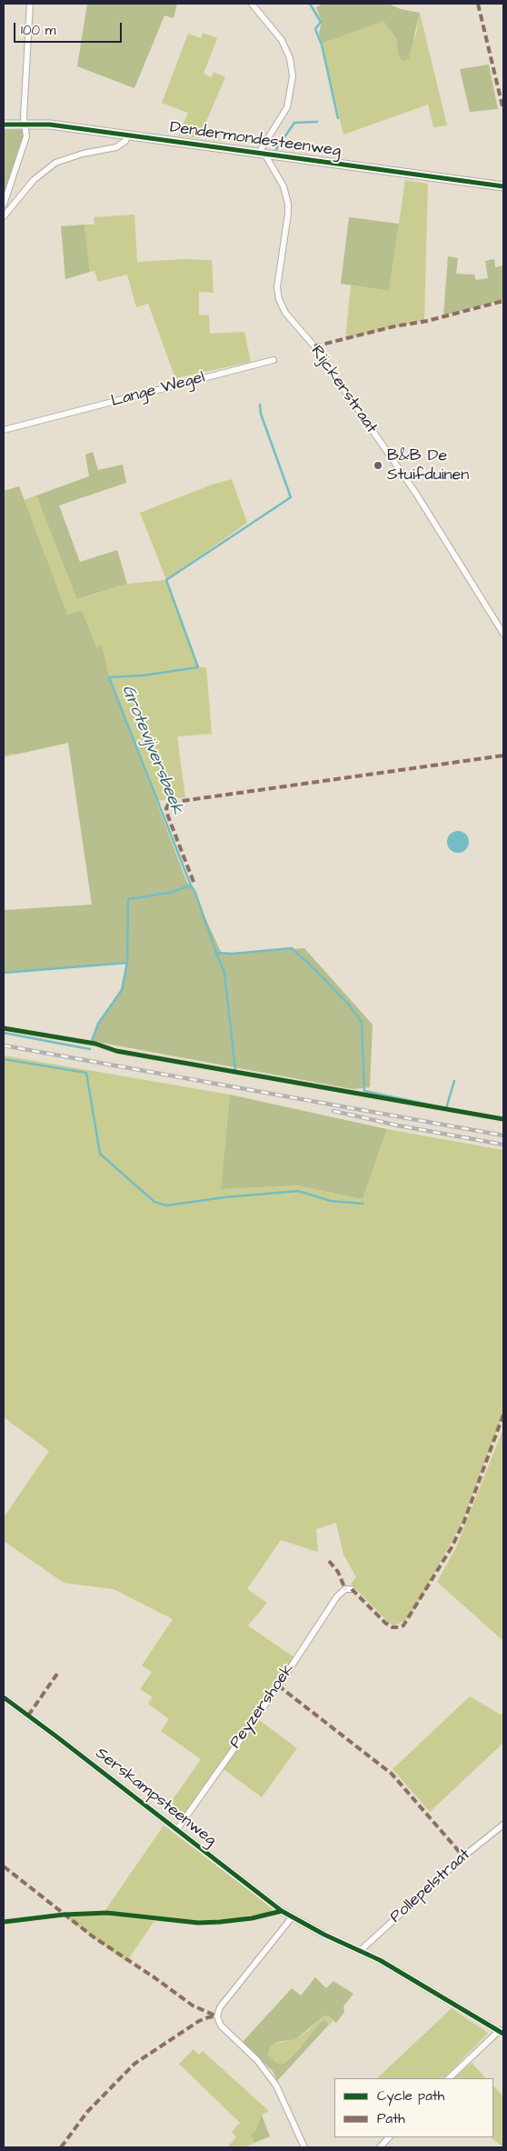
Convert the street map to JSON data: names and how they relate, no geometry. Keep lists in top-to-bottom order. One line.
{"streets":{"main road":["Dendermondesteenweg"],"street":["Lange Wegel","Rijckerstraat","Peyzershoek","Serskampsteenweg","Pollepelstraat"]},"crossings":[["Dendermondesteenweg","Rijckerstraat"],["Peyzershoek","Serskampsteenweg"],["Serskampsteenweg","Pollepelstraat"]],"water":["Grotevijversbeek"],"places":["B&B De Stuifduinen"],"legend":["Cycle path","Path"],"scale_bar":"100 m"}
